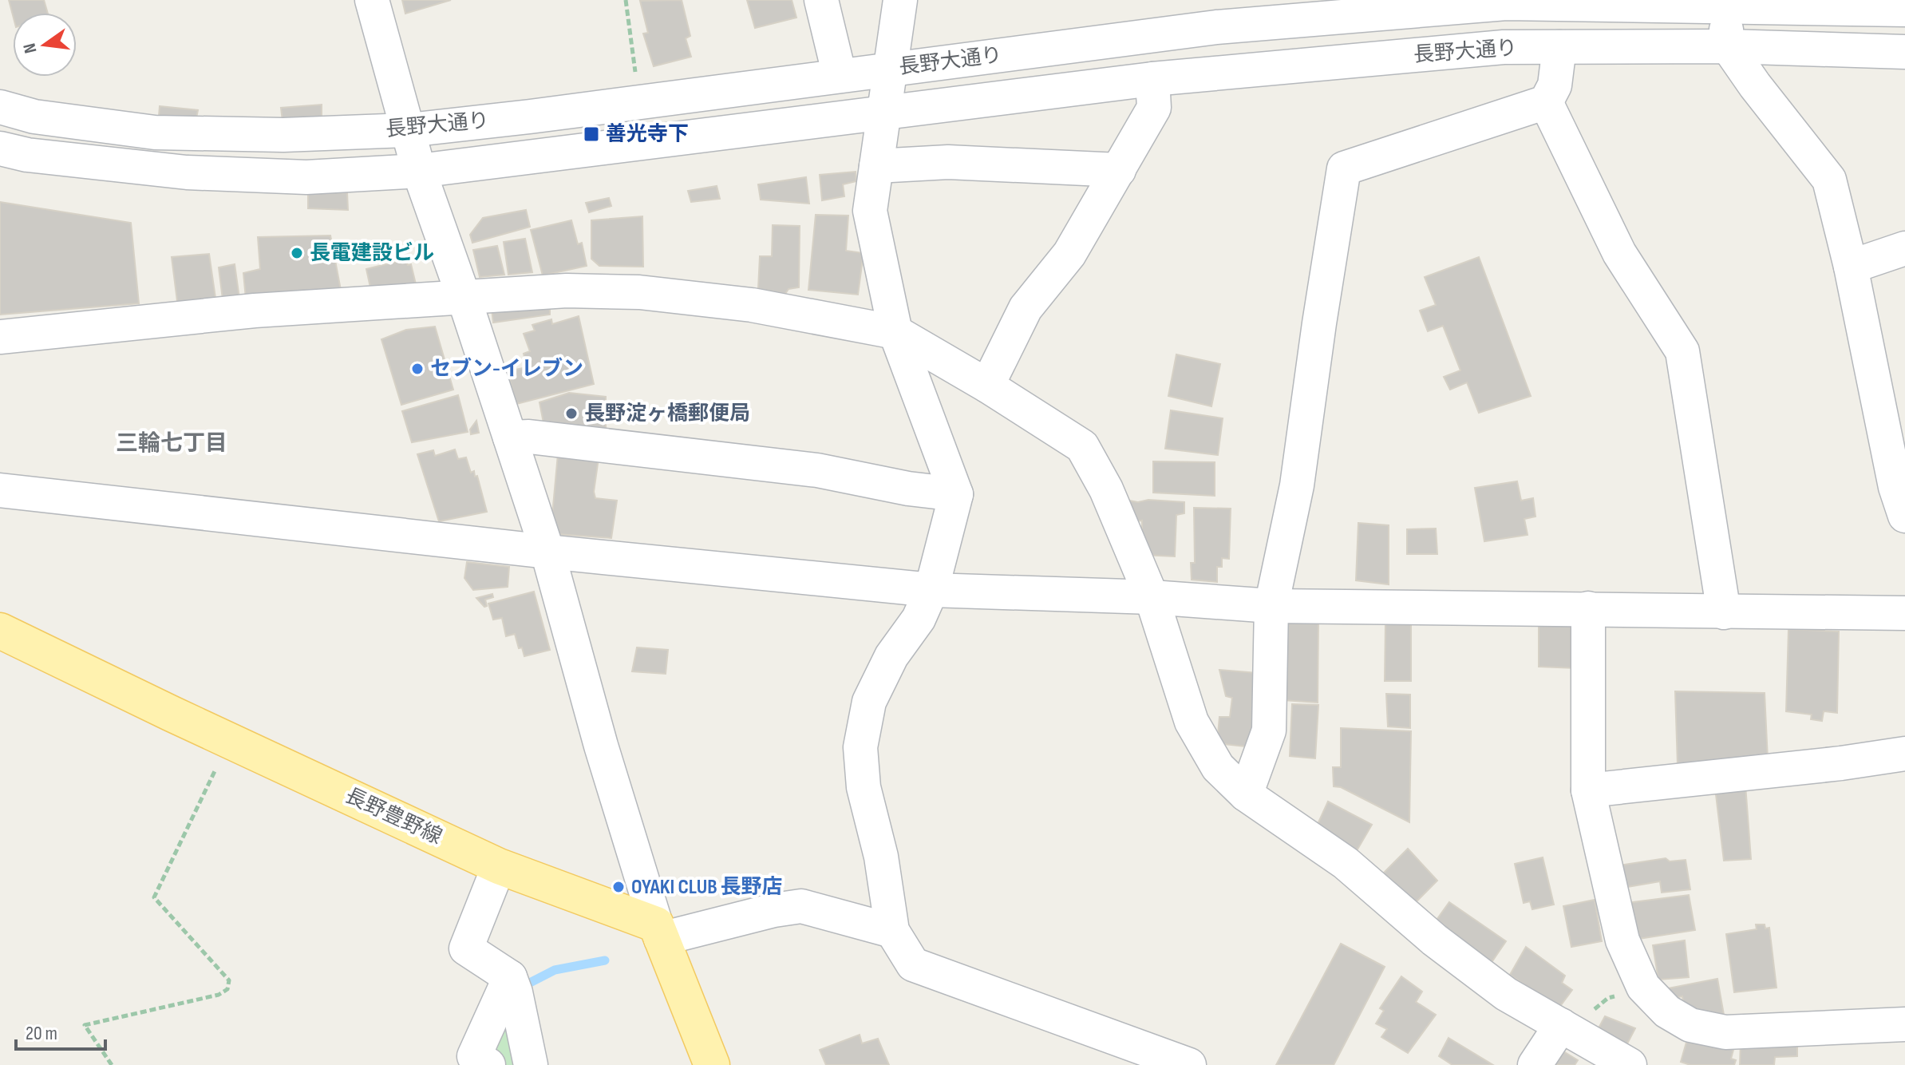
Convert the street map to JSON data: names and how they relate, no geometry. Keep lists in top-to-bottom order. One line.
{"streets":{"main road":["長野豊野線"],"street":["長野大通り"]},"districts":["三輪七丁目"],"places":{"transit":["善光寺下"],"other":["長電建設ビル","セブン-イレブン","長野淀ヶ橋郵便局","OYAKI CLUB 長野店"]},"scale_bar":"20 m","north":"left"}
